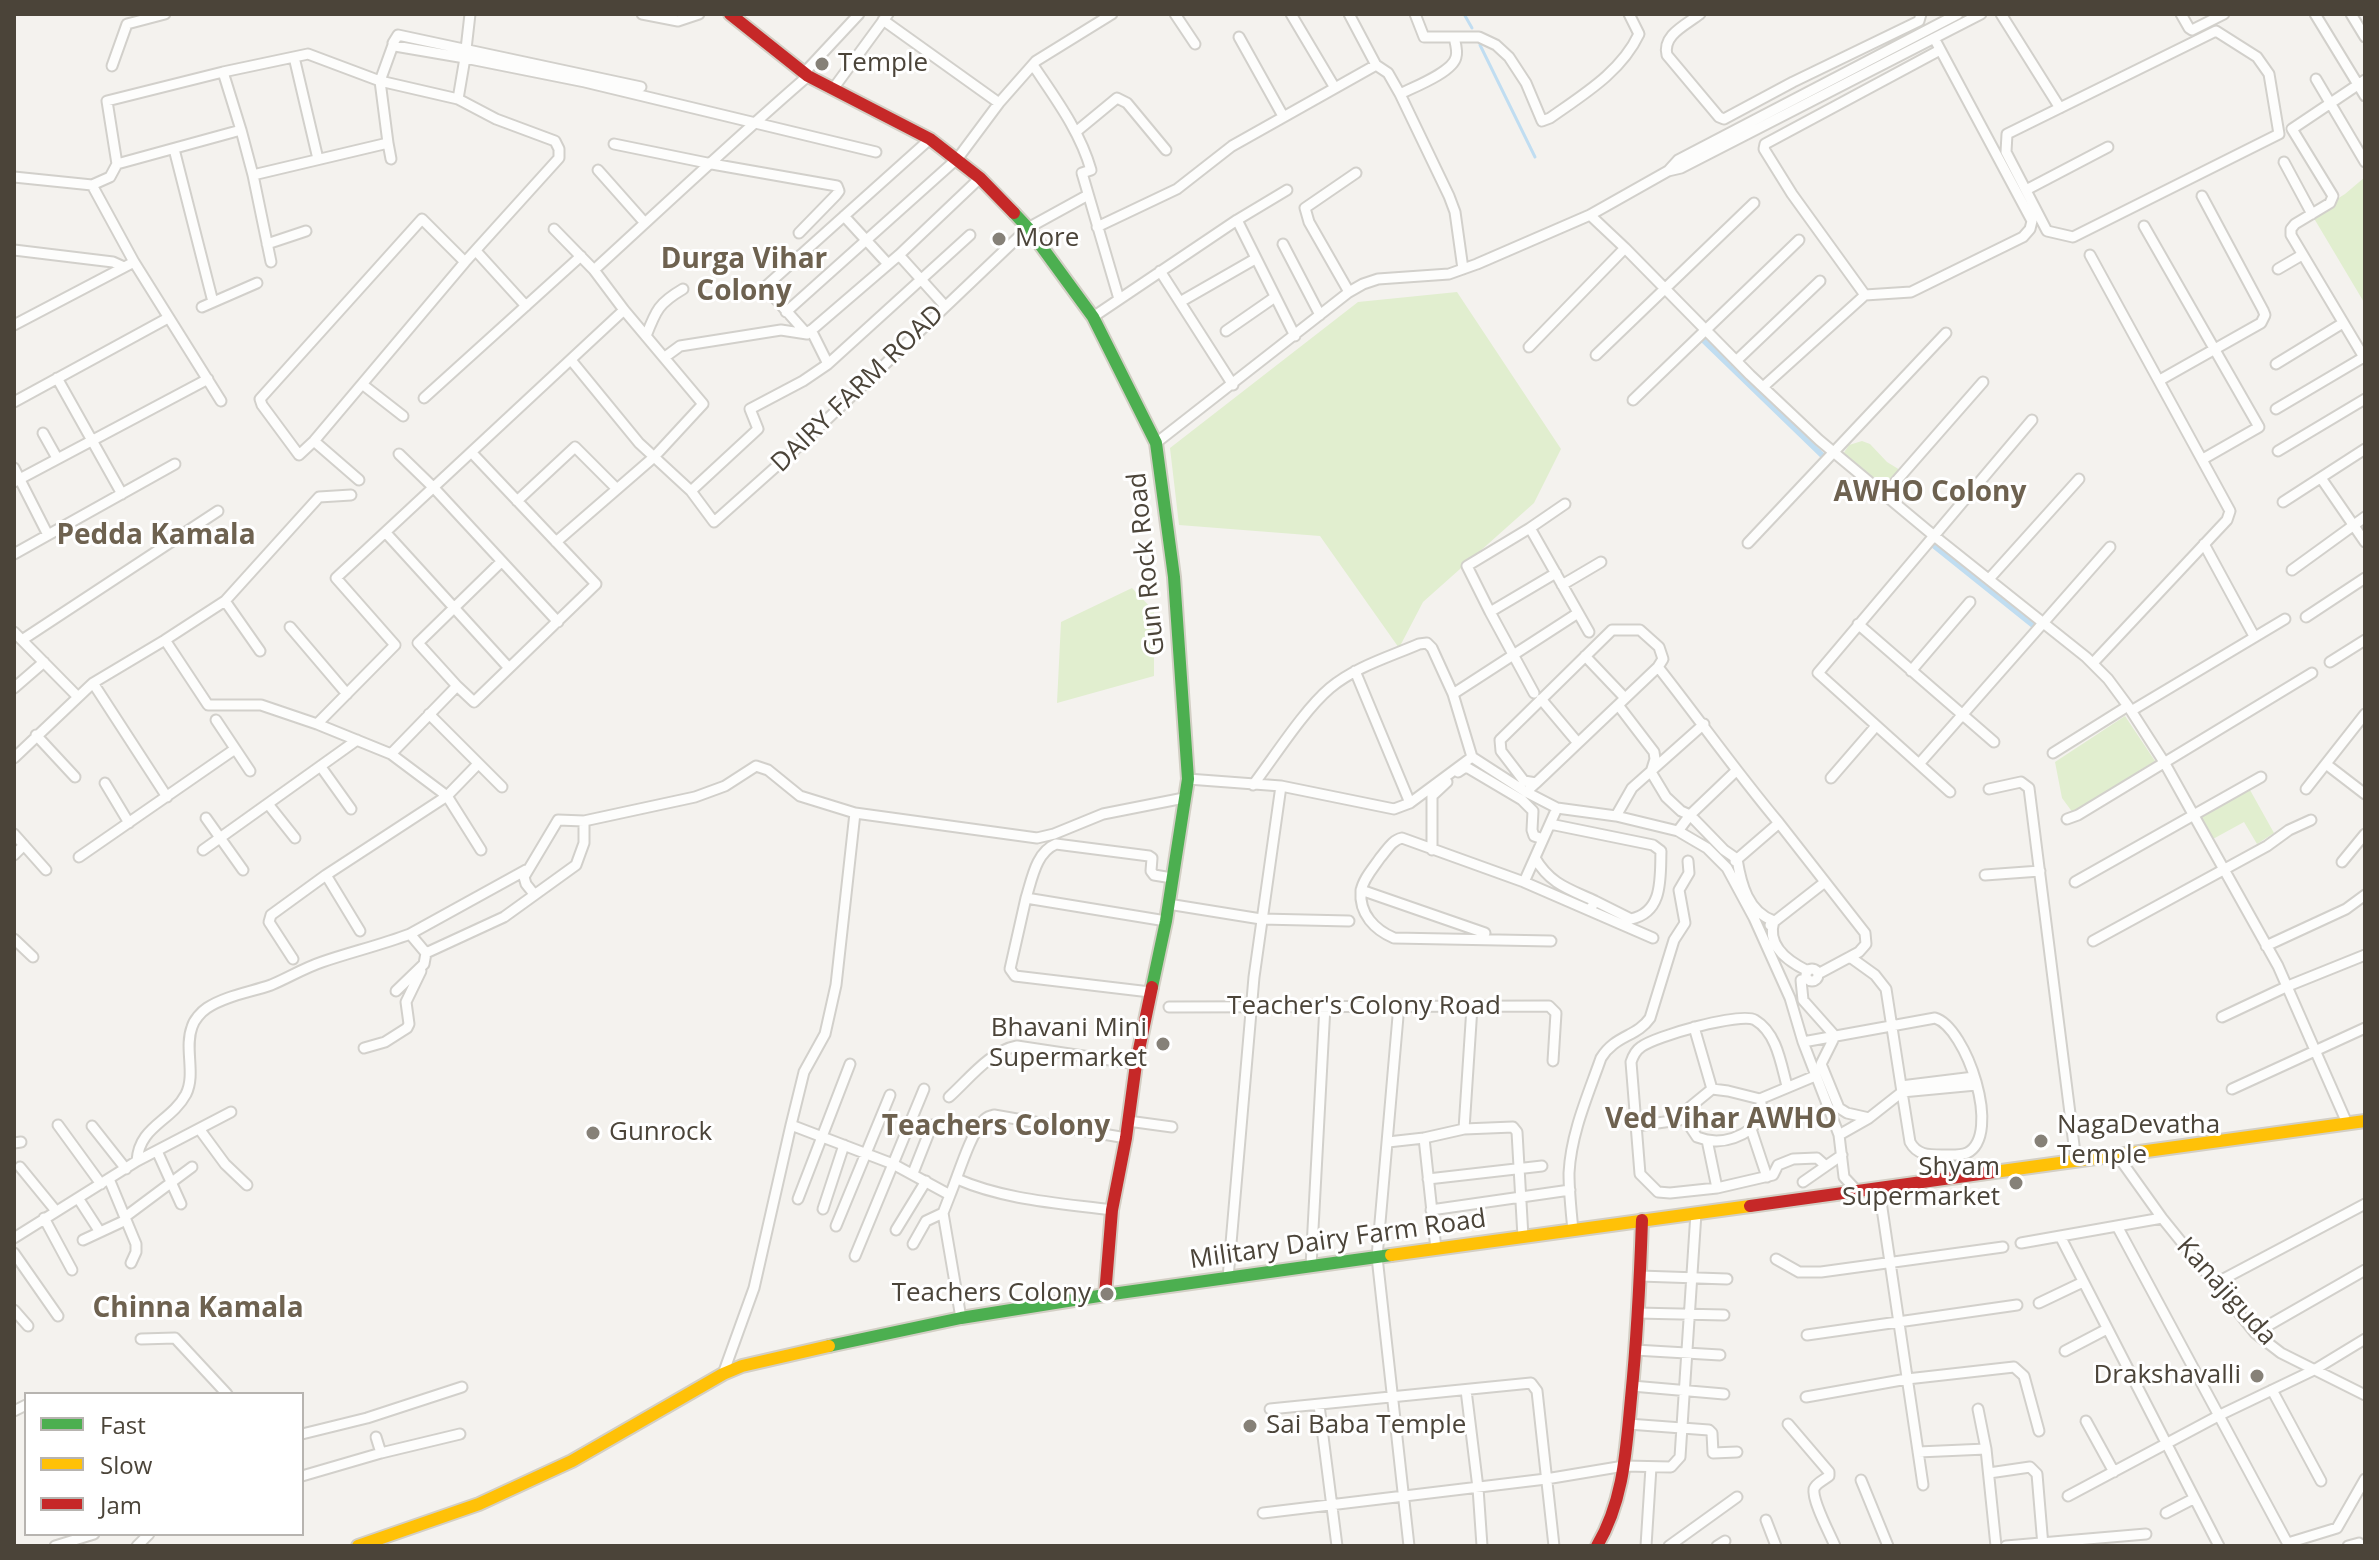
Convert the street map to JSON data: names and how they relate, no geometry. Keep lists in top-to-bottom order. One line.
{"streets":{"main road":["Gun Rock Road","Military Dairy Farm Road"],"street":["DAIRY FARM ROAD","Teacher's Colony Road","Kanajiguda"]},"crossings":[["DAIRY FARM ROAD","Gun Rock Road"],["Gun Rock Road","Military Dairy Farm Road"],["Military Dairy Farm Road","Kanajiguda"]],"districts":["Durga Vihar Colony","AWHO Colony","Pedda Kamala","Ved Vihar AWHO","Teachers Colony","Chinna Kamala"],"places":["Temple","More","Bhavani Mini Supermarket","Gunrock","NagaDevatha Temple","Shyam Supermarket","Teachers Colony","Drakshavalli","Sai Baba Temple"],"legend":["Fast","Slow","Jam"]}
